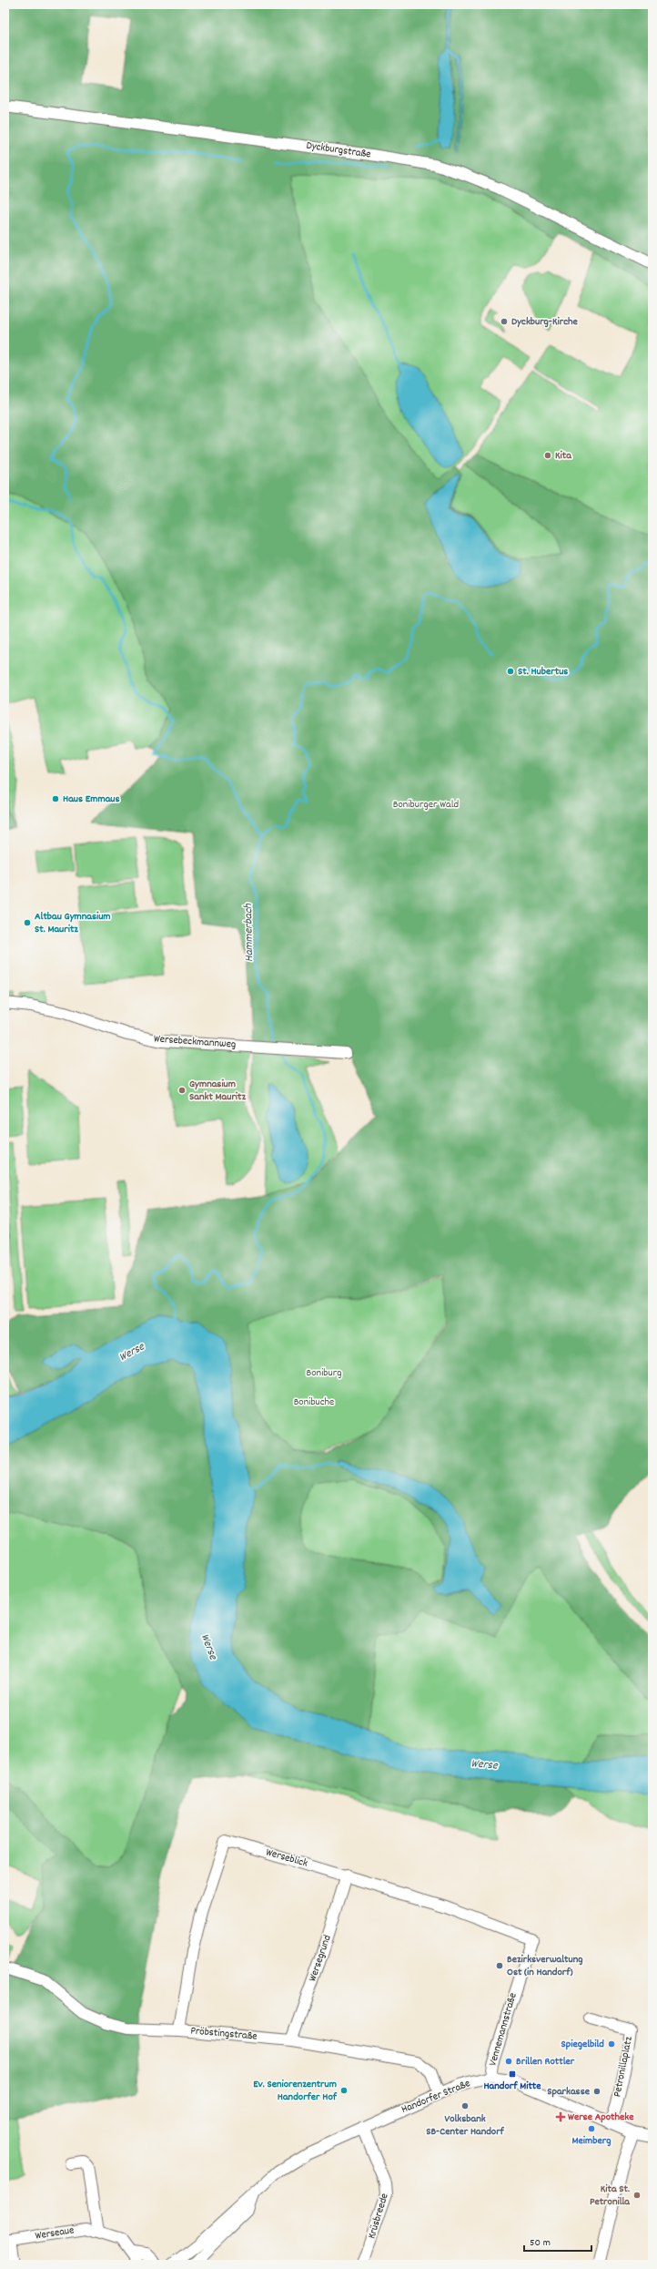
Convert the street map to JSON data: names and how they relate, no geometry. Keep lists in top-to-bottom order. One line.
{"streets":{"street":["Dyckburgstraße","Wersebeckmannweg","Werseblick","Wersegrund","Vennemannstraße","Pröbstingstraße","Petronillaplatz","Handorfer Straße","Krüsbreede","Werseaue"]},"crossings":[["Werseblick","Wersegrund"],["Werseblick","Vennemannstraße"],["Werseblick","Pröbstingstraße"],["Wersegrund","Pröbstingstraße"],["Vennemannstraße","Handorfer Straße"],["Pröbstingstraße","Handorfer Straße"],["Petronillaplatz","Handorfer Straße"],["Handorfer Straße","Krüsbreede"]],"water":["Hammerbach","Werse"],"parks":["Boniburger Wald","Boniburg","Bonibuche"],"places":{"other":["Dyckburg-Kirche","Kita","St. Hubertus","Haus Emmaus","Altbau Gymnasium St. Mauritz","Gymnasium Sankt Mauritz","Bezirksverwaltung Ost (in Handorf)","Spiegelbild","Brillen Rottler","Ev. Seniorenzentrum Handorfer Hof","Sparkasse","Volksbank SB-Center Handorf","Meimberg","Kita St. Petronilla"],"transit":["Handorf Mitte"],"health":["Werse Apotheke"]},"scale_bar":"50 m"}
